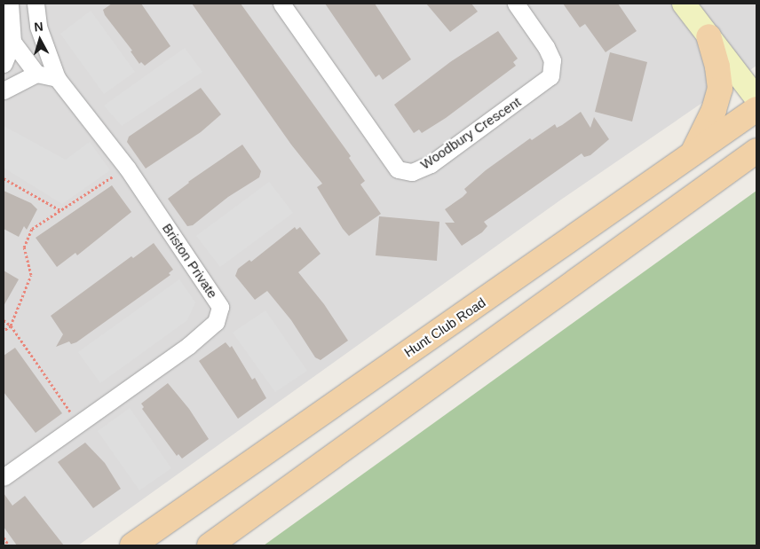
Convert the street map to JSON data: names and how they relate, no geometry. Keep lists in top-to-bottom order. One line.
{"streets":{"main road":["Hunt Club Road"],"street":["Woodbury Crescent","Briston Private"]},"north":"top"}
